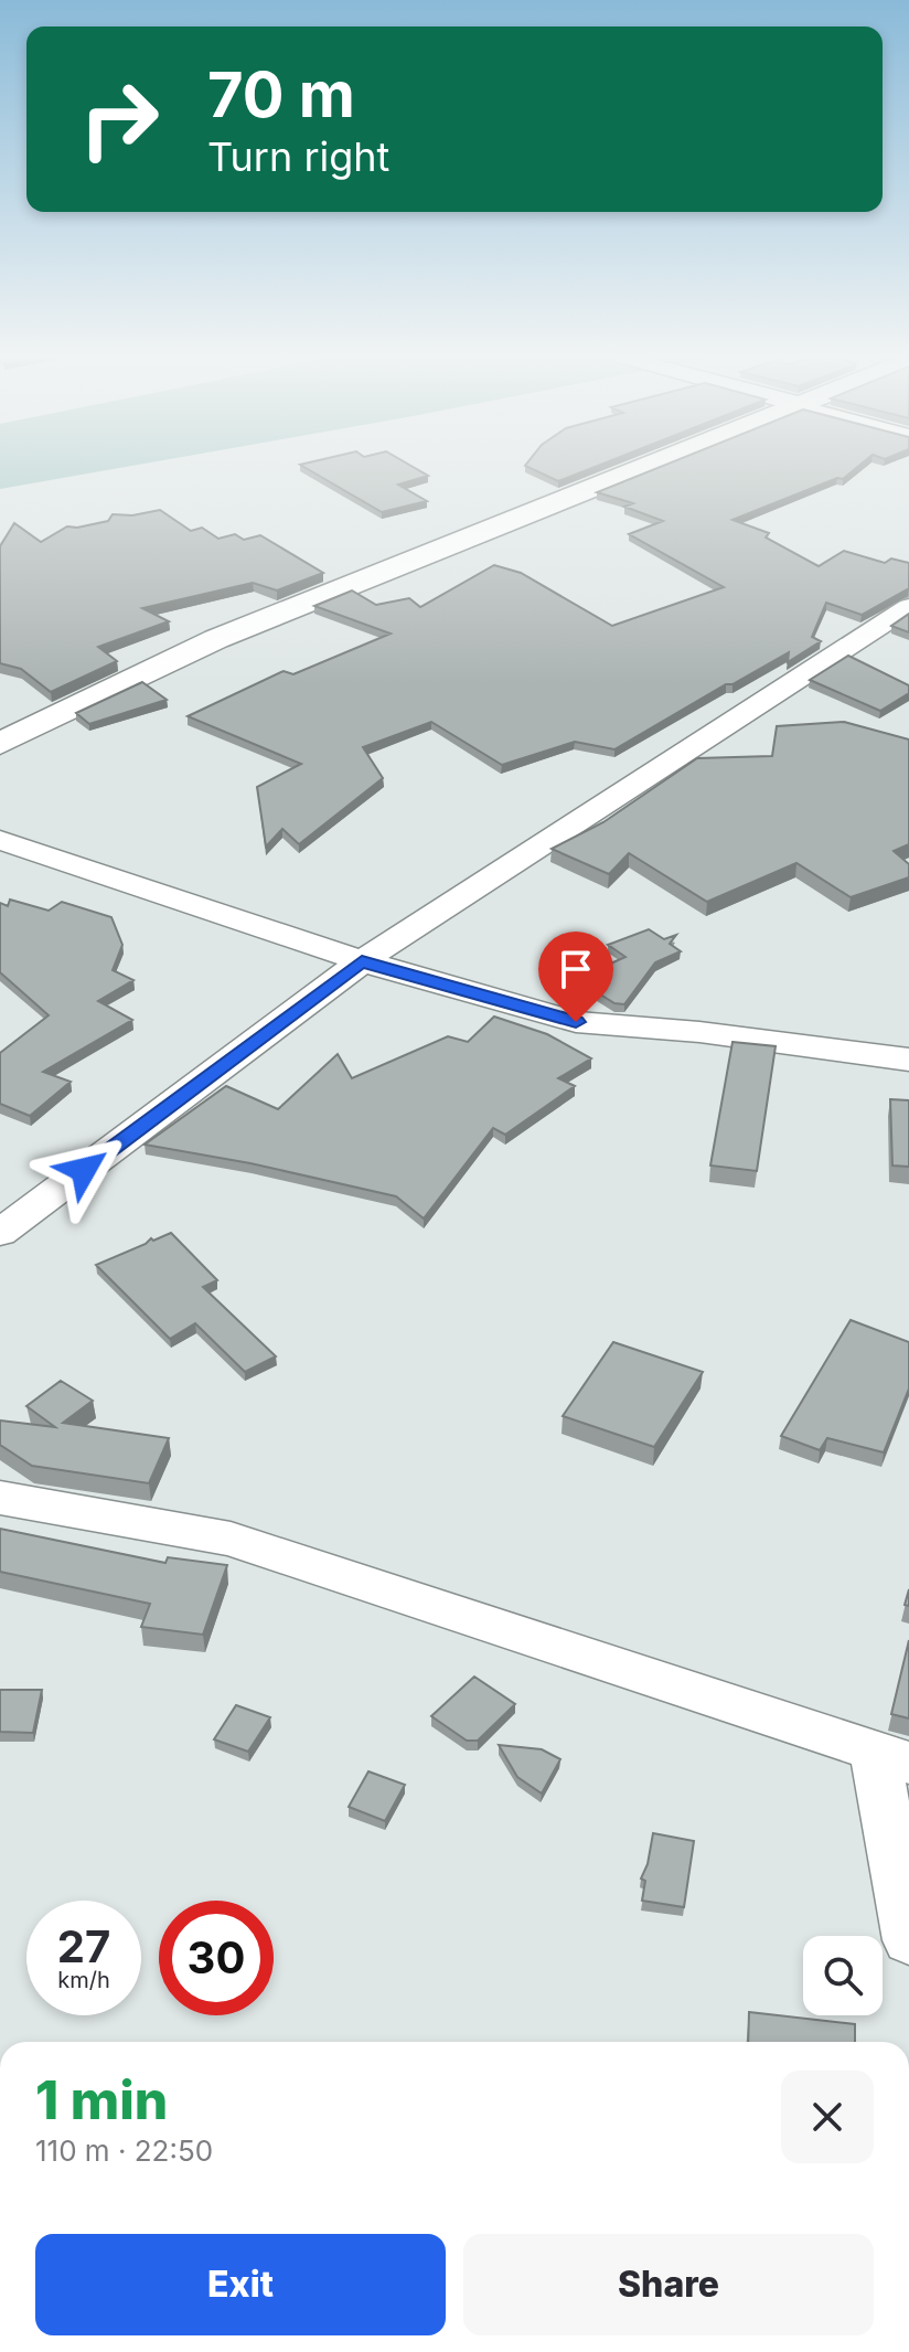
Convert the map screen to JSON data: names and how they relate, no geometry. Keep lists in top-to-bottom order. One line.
{"page":{"turn":["70 m","Turn right"],"speed":"27 km/h","limit":"30","heading":["1 min","110 m · 22:50"],"buttons":["Exit","Share"]}}
